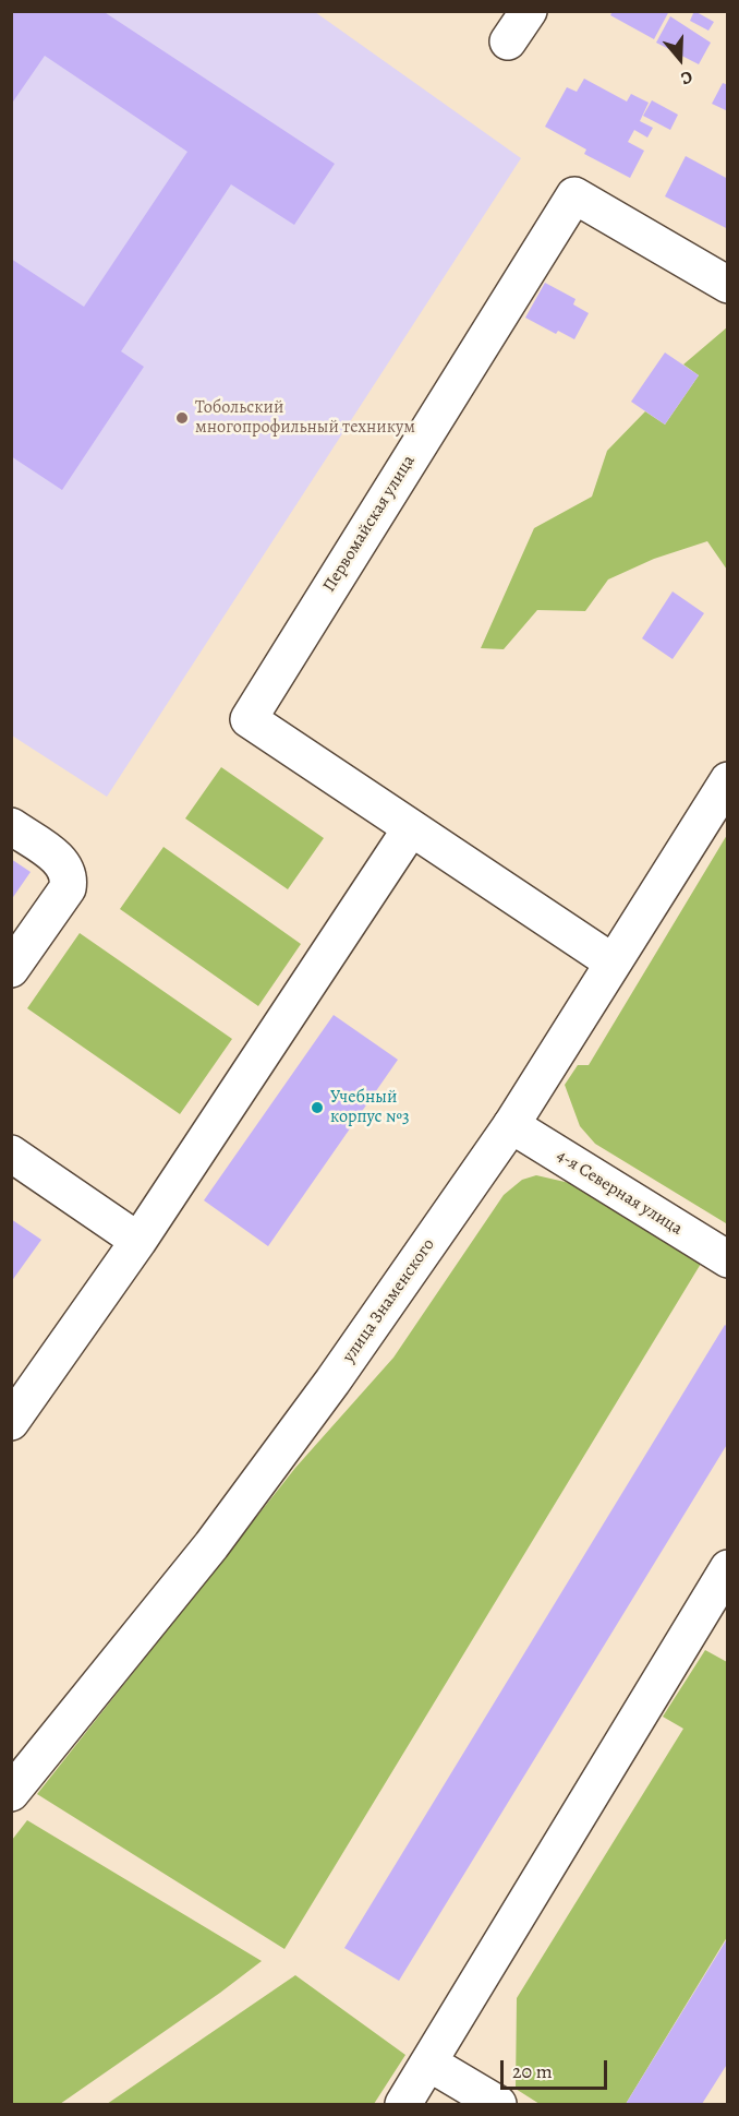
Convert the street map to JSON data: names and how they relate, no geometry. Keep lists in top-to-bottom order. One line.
{"streets":{"street":["Первомайская улица","4-я Северная улица","улица Знаменского"]},"crossings":[["4-я Северная улица","улица Знаменского"]],"places":["Тобольский многопрофильный техникум","Учебный корпус №3"],"scale_bar":"20 m","north":"bottom"}
